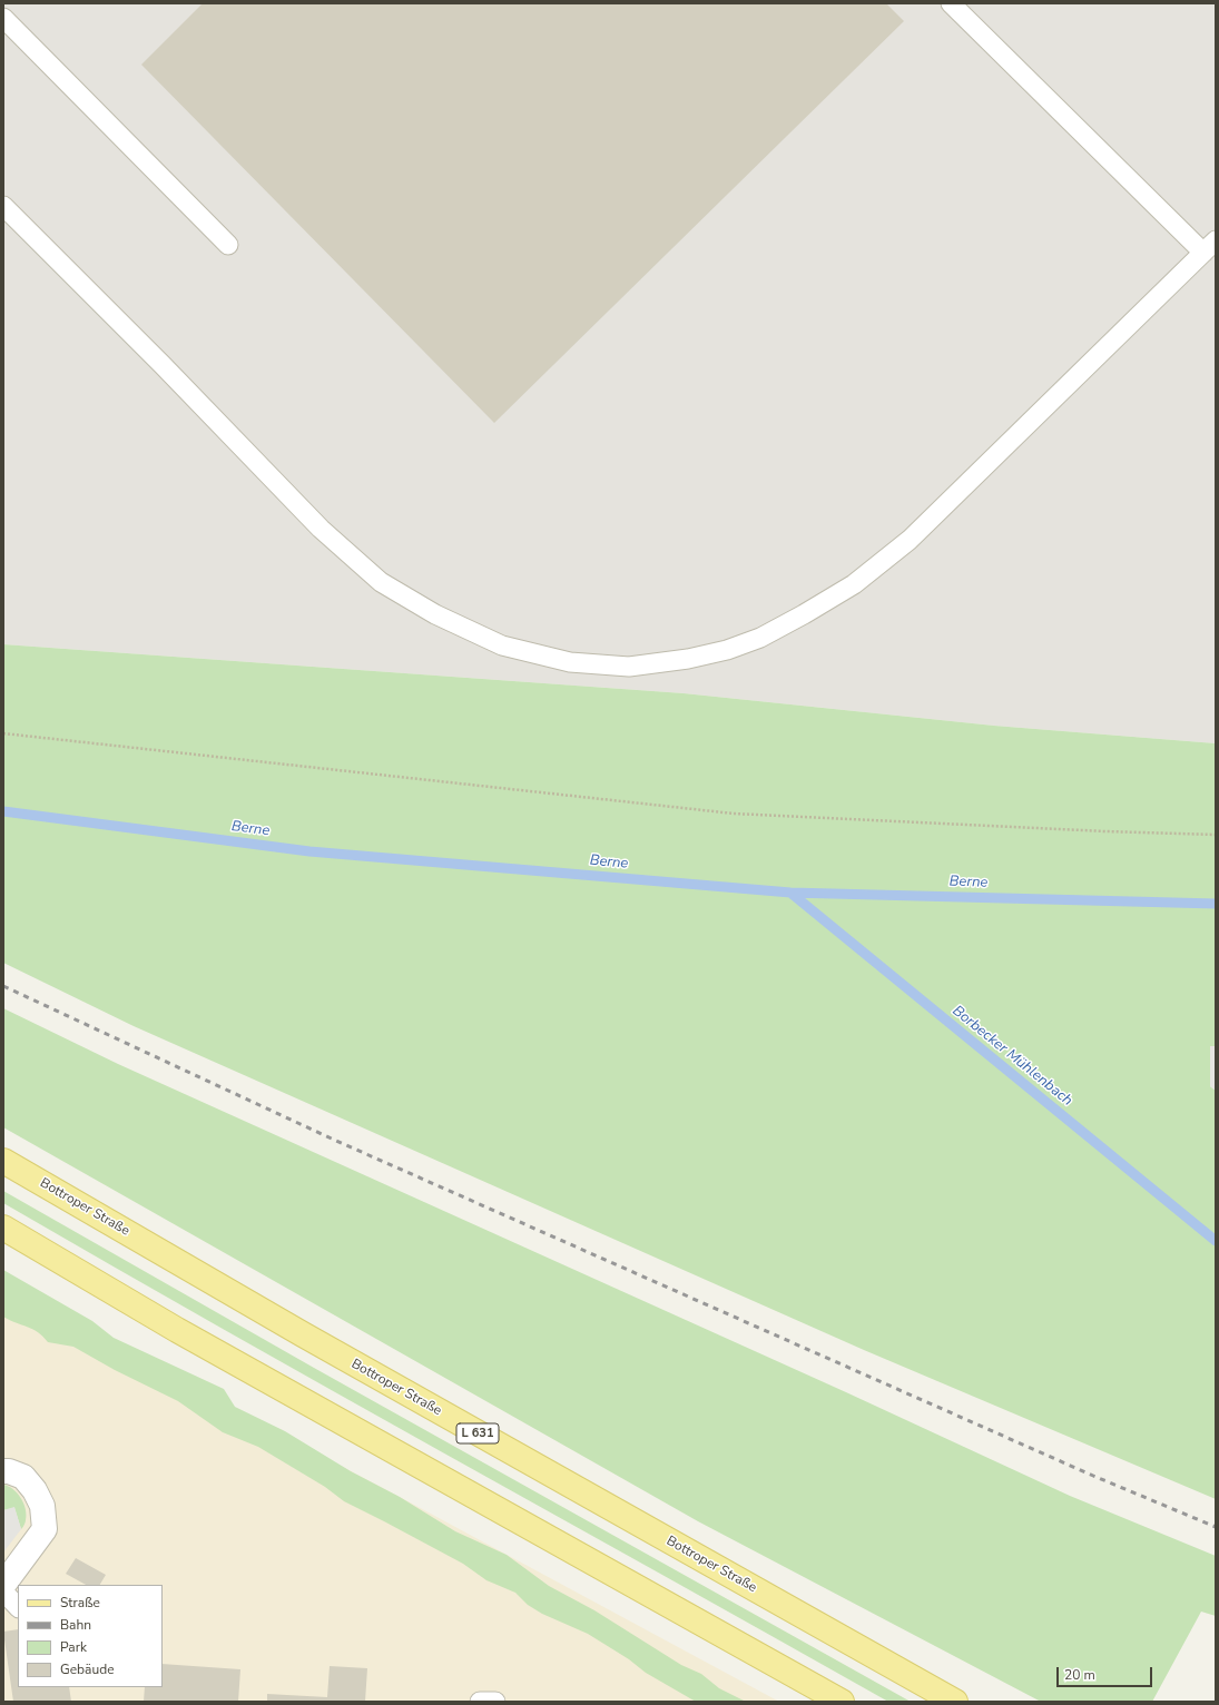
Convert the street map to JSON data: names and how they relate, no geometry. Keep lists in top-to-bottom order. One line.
{"streets":{"main road":["Bottroper Straße","L 631"]},"water":["Berne","Borbecker Mühlenbach"],"legend":["Straße","Bahn","Park","Gebäude"],"scale_bar":"20 m"}
